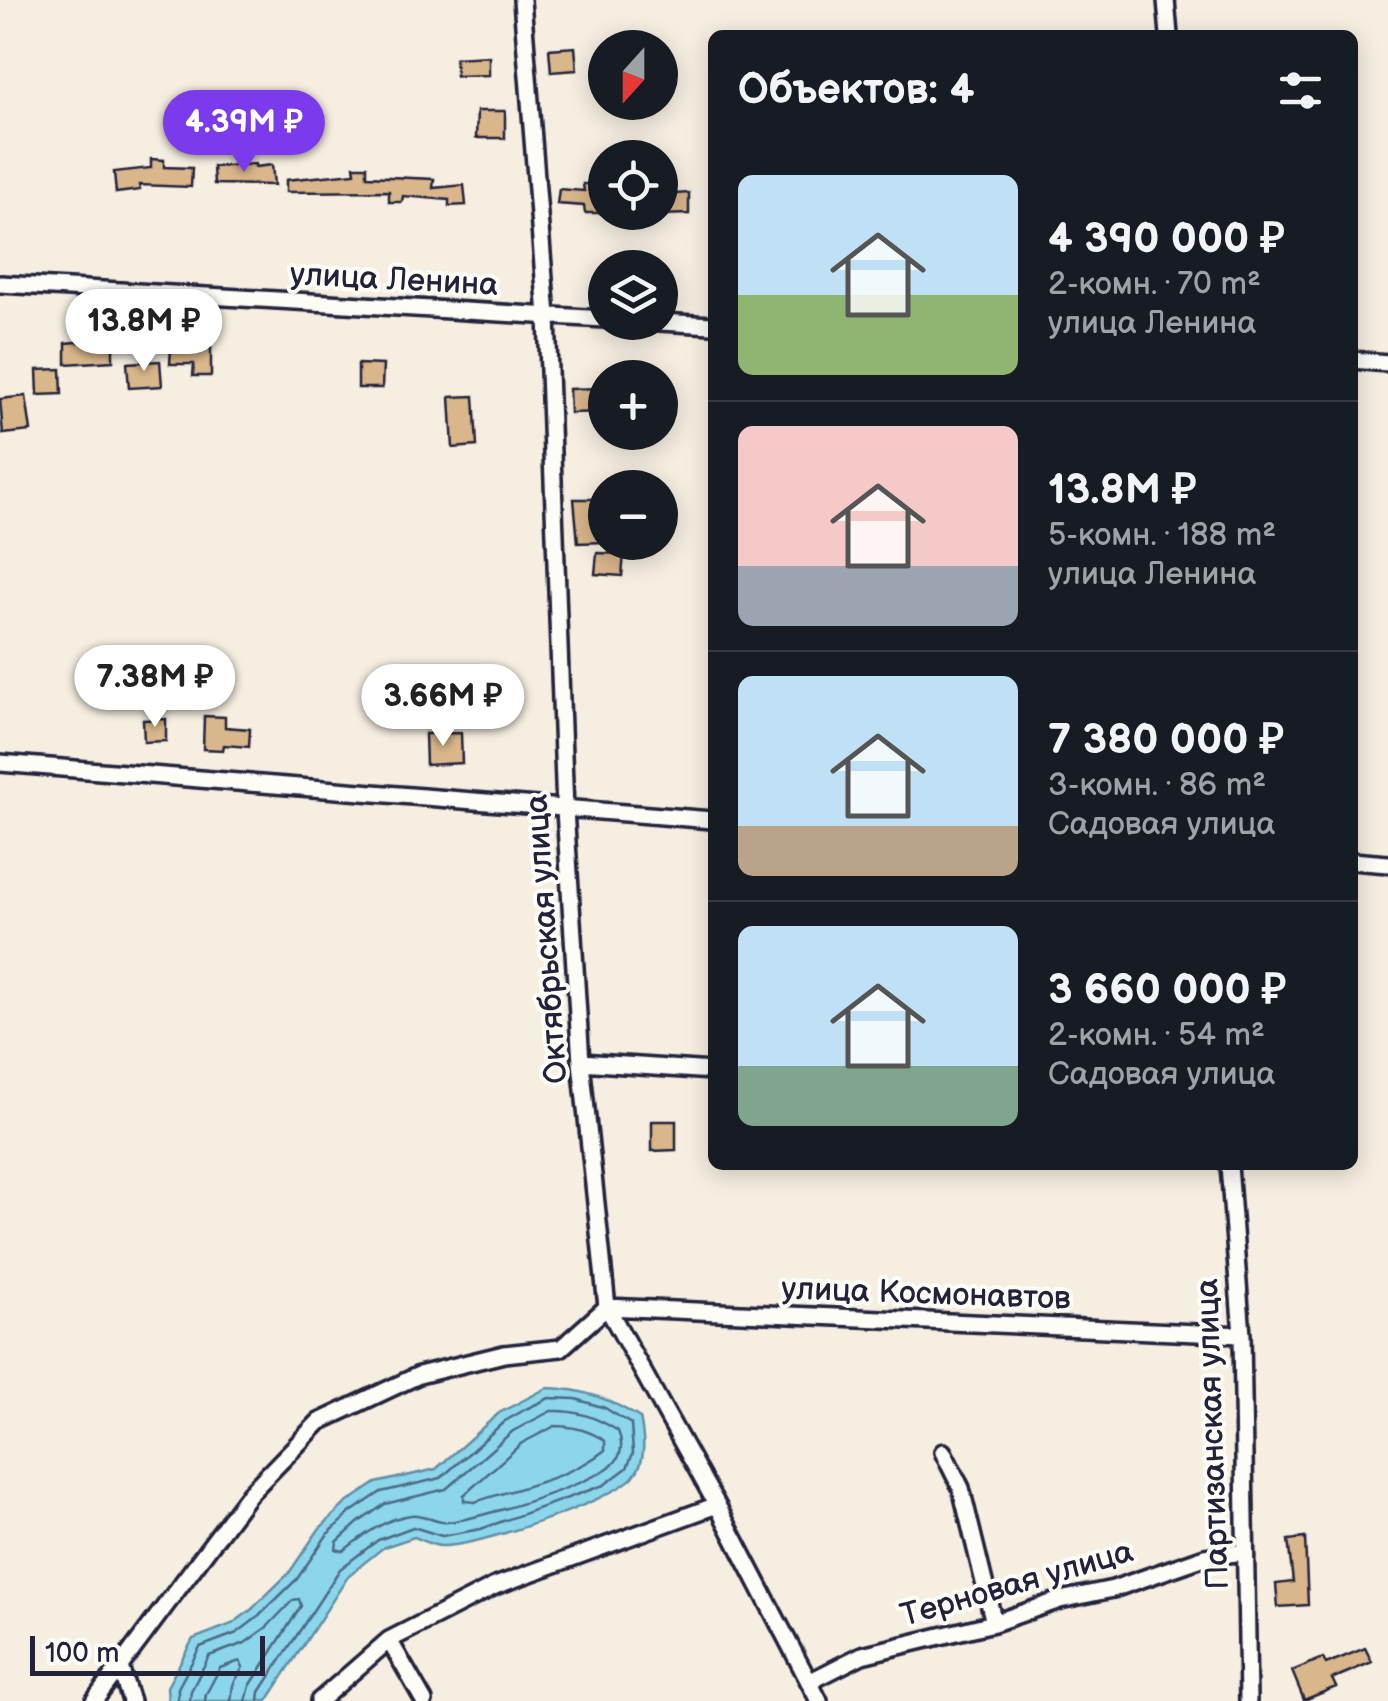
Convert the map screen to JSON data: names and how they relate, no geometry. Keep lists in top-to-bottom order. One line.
{"streets":{"street":["улица Ленина","Октябрьская улица","улица Космонавтов","Партизанская улица","Терновая улица"]},"crossings":[["улица Ленина","Октябрьская улица"],["Октябрьская улица","улица Космонавтов"],["Октябрьская улица","Терновая улица"],["улица Космонавтов","Партизанская улица"],["Партизанская улица","Терновая улица"]],"scale_bar":"100 m","north":"bottom","page":{"map_buttons":["+","−"],"heading":"Объектов: 4","price":["4.39M ₽","13.8M ₽","7.38M ₽","3.66M ₽"],"list":[{"name":"4 390 000 ₽","note":"2-комн. · 70 m² · улица Ленина"},{"name":"13.8M ₽","note":"5-комн. · 188 m² · улица Ленина"},{"name":"7 380 000 ₽","note":"3-комн. · 86 m² · Садовая улица"},{"name":"3 660 000 ₽","note":"2-комн. · 54 m² · Садовая улица"}],"scale":"100 m"}}
